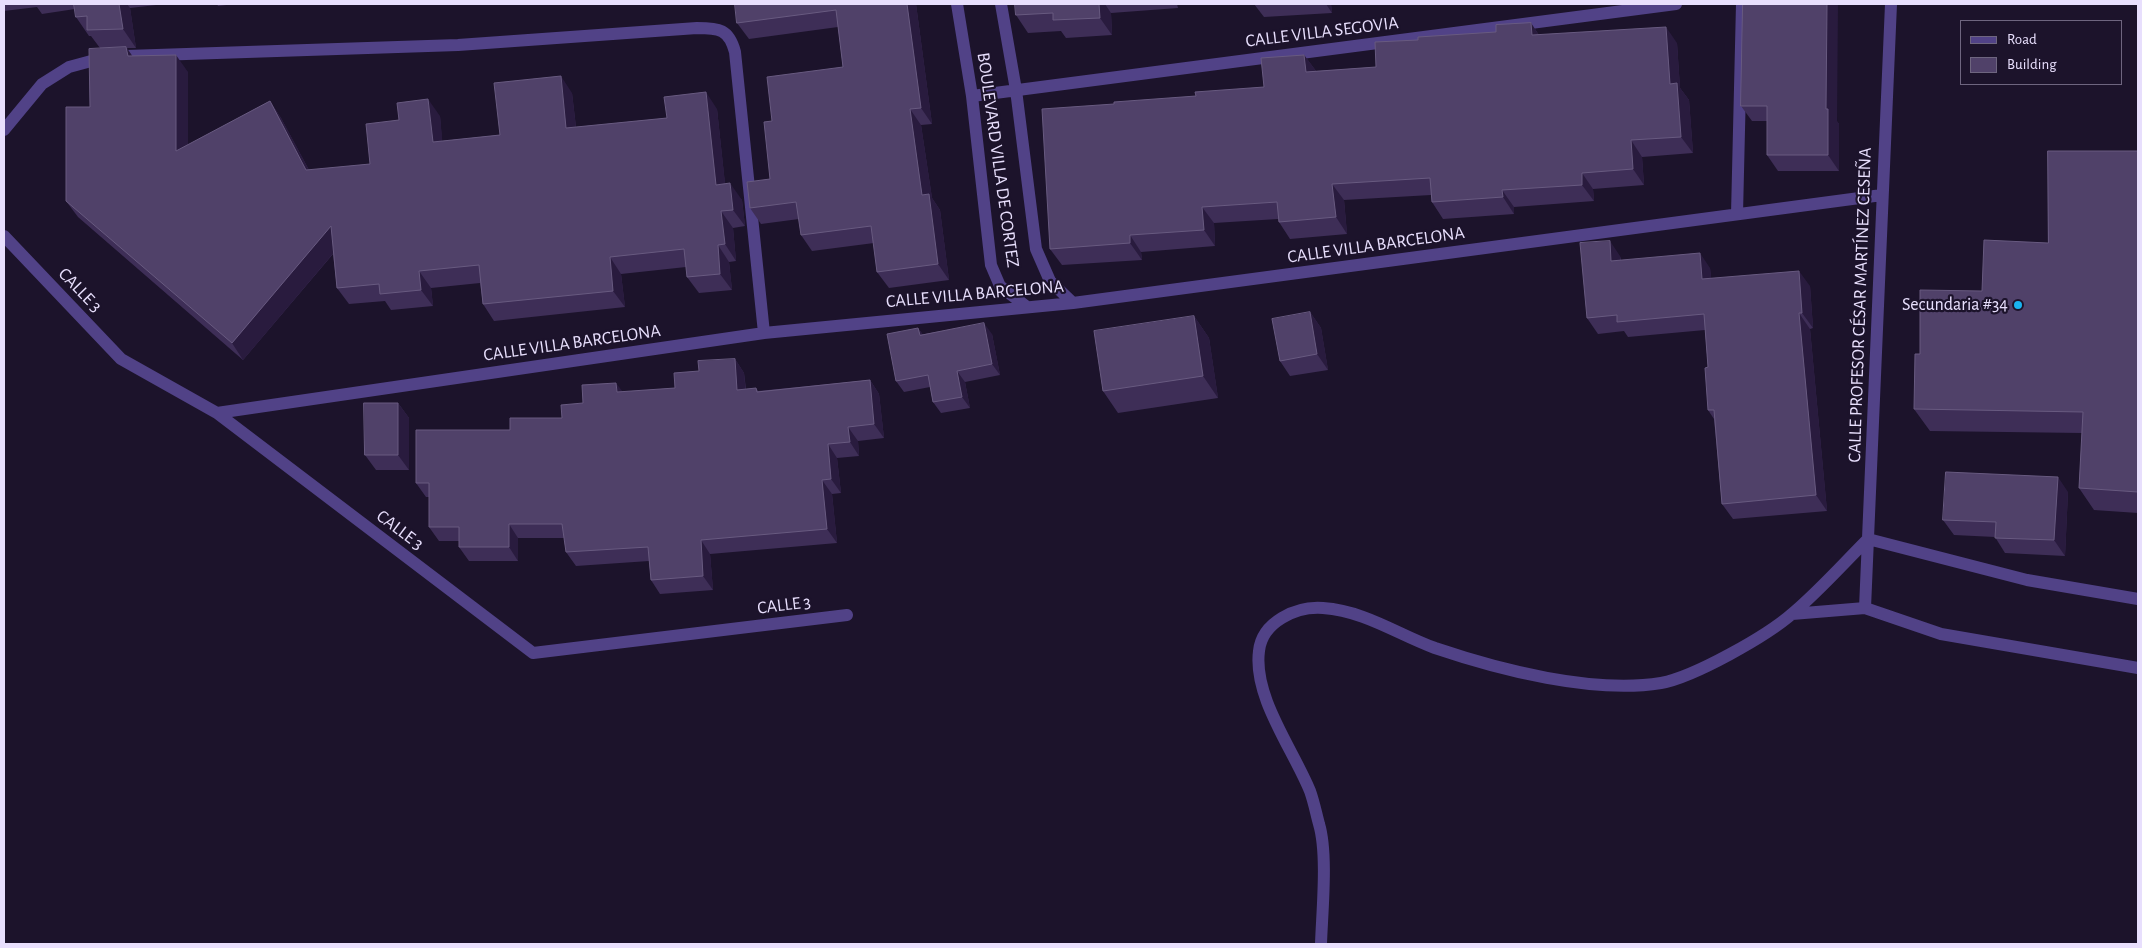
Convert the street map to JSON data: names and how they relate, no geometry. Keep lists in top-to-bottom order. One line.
{"streets":{"street":["CALLE VILLA SEGOVIA","BOULEVARD VILLA DE CORTEZ","CALLE VILLA BARCELONA","CALLE 3","CALLE PROFESOR CÉSAR MARTÍNEZ CESEÑA"]},"crossings":[["CALLE VILLA SEGOVIA","BOULEVARD VILLA DE CORTEZ"],["BOULEVARD VILLA DE CORTEZ","CALLE VILLA BARCELONA"],["CALLE VILLA BARCELONA","CALLE 3"],["CALLE VILLA BARCELONA","CALLE PROFESOR CÉSAR MARTÍNEZ CESEÑA"]],"places":["Secundaria #34"],"legend":["Road","Building"]}
